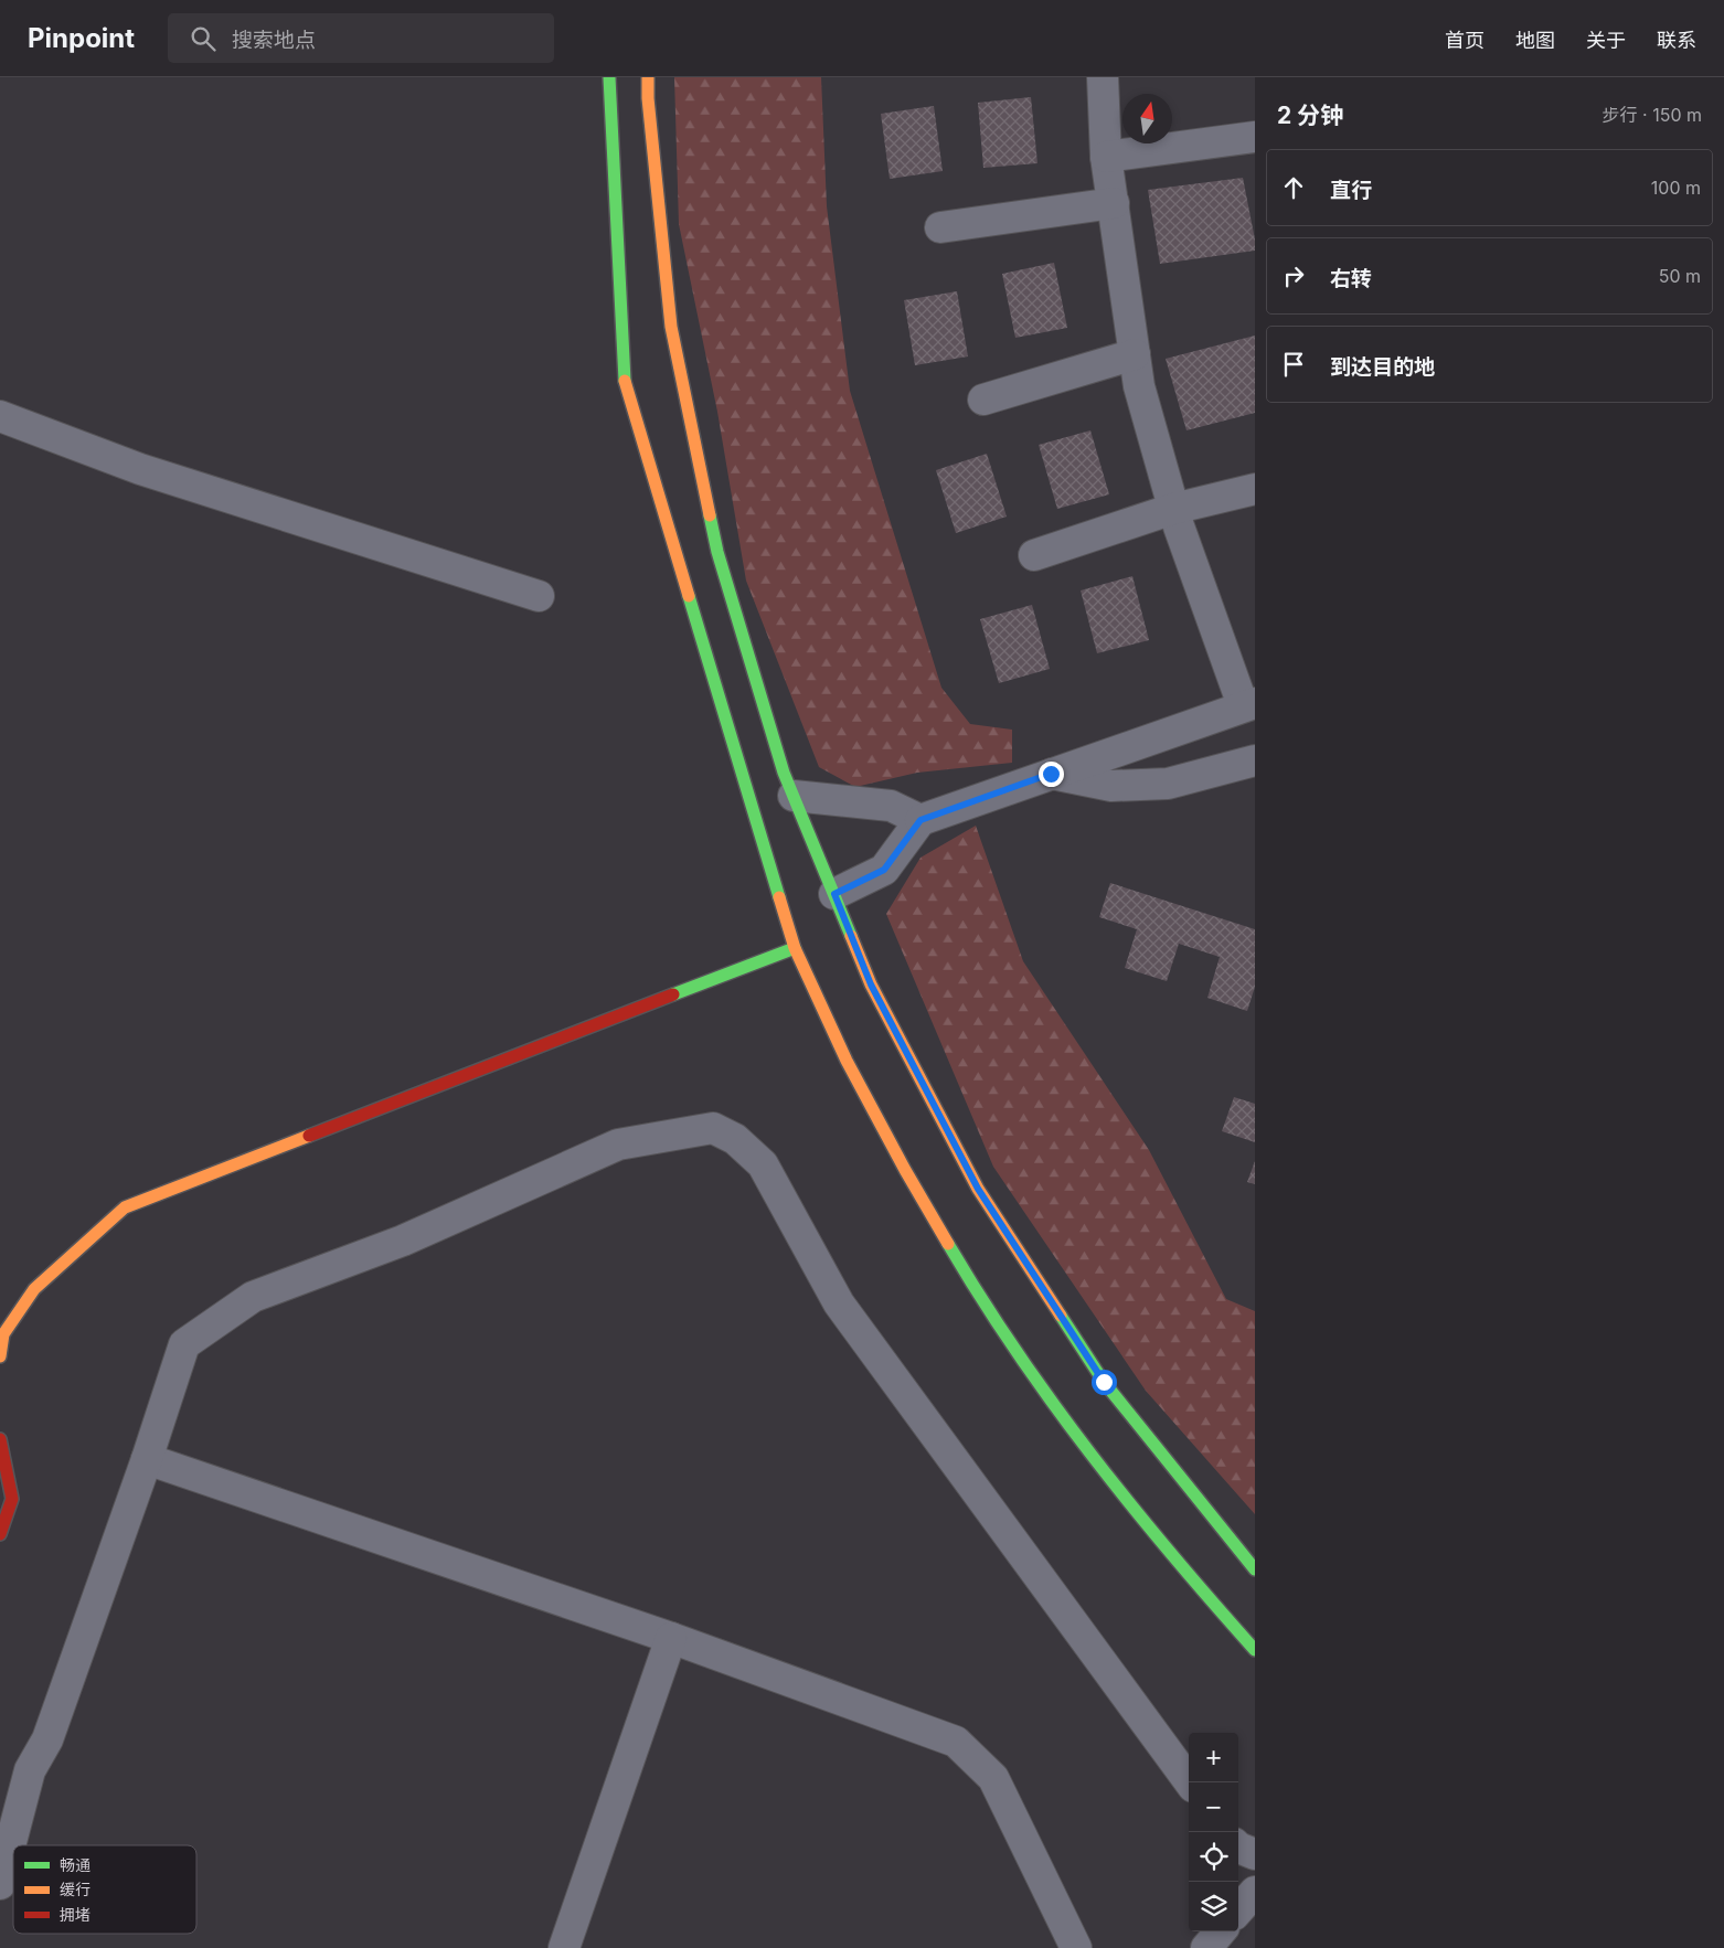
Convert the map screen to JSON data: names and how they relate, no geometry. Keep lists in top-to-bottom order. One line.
{"legend":["畅通","缓行","拥堵"],"north":"top","page":{"header":"Pinpoint","search":"搜索地点","nav":["首页","地图","关于","联系"],"heading":["2 分钟","步行 · 150 m"],"list":[["直行","100 m"],["右转","50 m"],"到达目的地"],"map_buttons":["+","−"]}}
